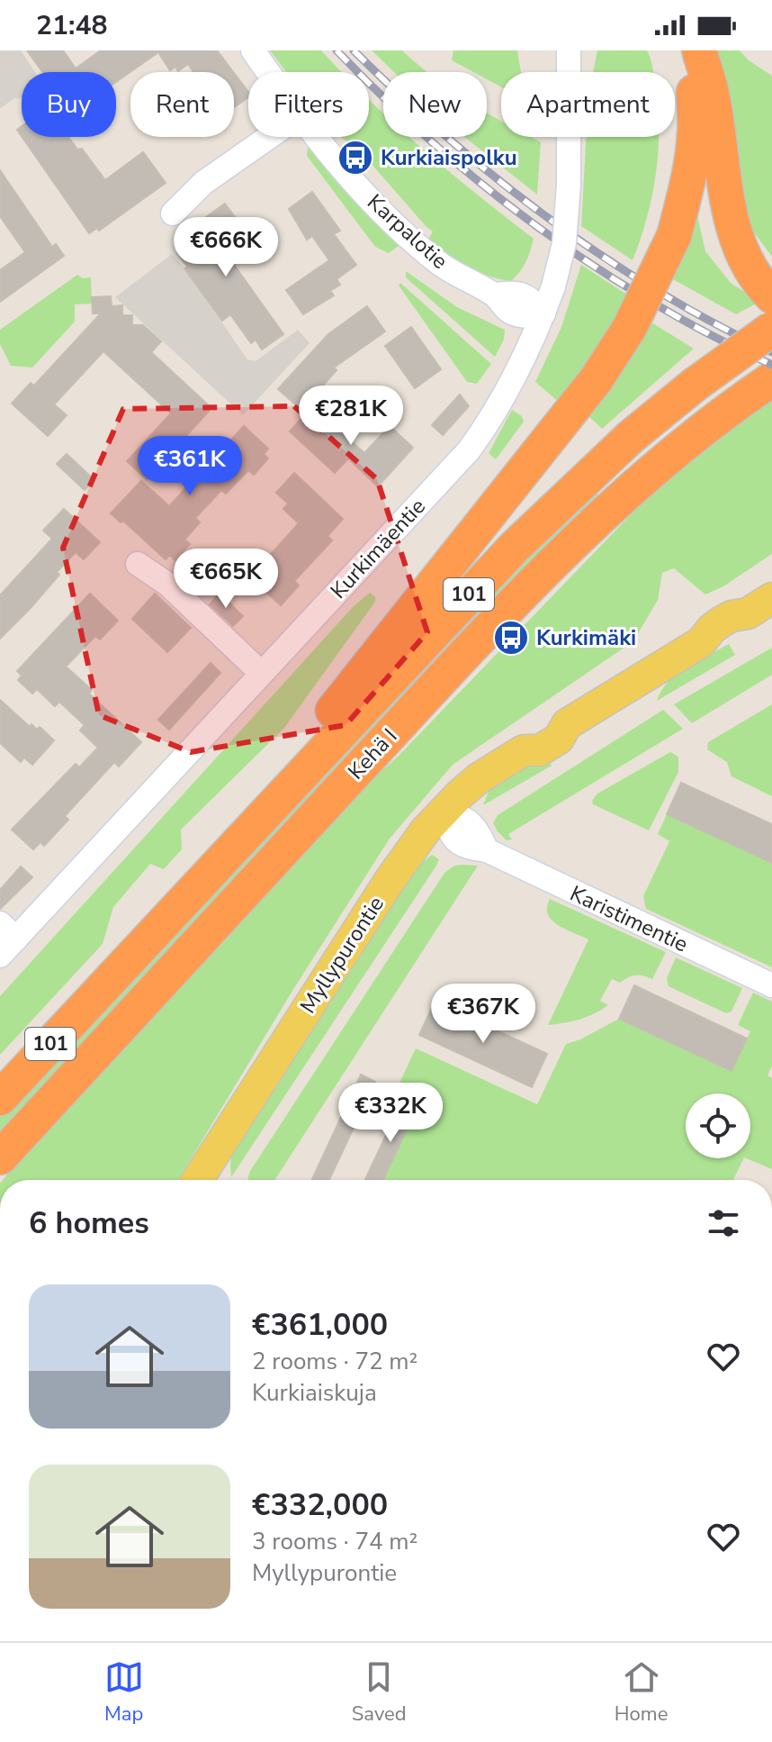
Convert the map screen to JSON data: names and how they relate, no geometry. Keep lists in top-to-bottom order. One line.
{"streets":{"highway":["101","Kehä I"],"main road":["Myllypurontie"],"street":["Karpalotie","Kurkimäentie","Karistimentie"]},"crossings":[["Karpalotie","Kurkimäentie"],["Karistimentie","Myllypurontie"]],"places":{"bus stop":["Kurkiaispolku","Kurkimäki"]},"page":{"status":"21:48","chip":["Buy","Rent","Filters","New","Apartment"],"price":["€666K","€281K","€361K","€665K","€367K","€332K"],"heading":"6 homes","list":[{"name":"€361,000","note":"2 rooms · 72 m² · Kurkiaiskuja"},{"name":"€332,000","note":"3 rooms · 74 m² · Myllypurontie"}],"tabs":["Map","Saved","Home"]}}
